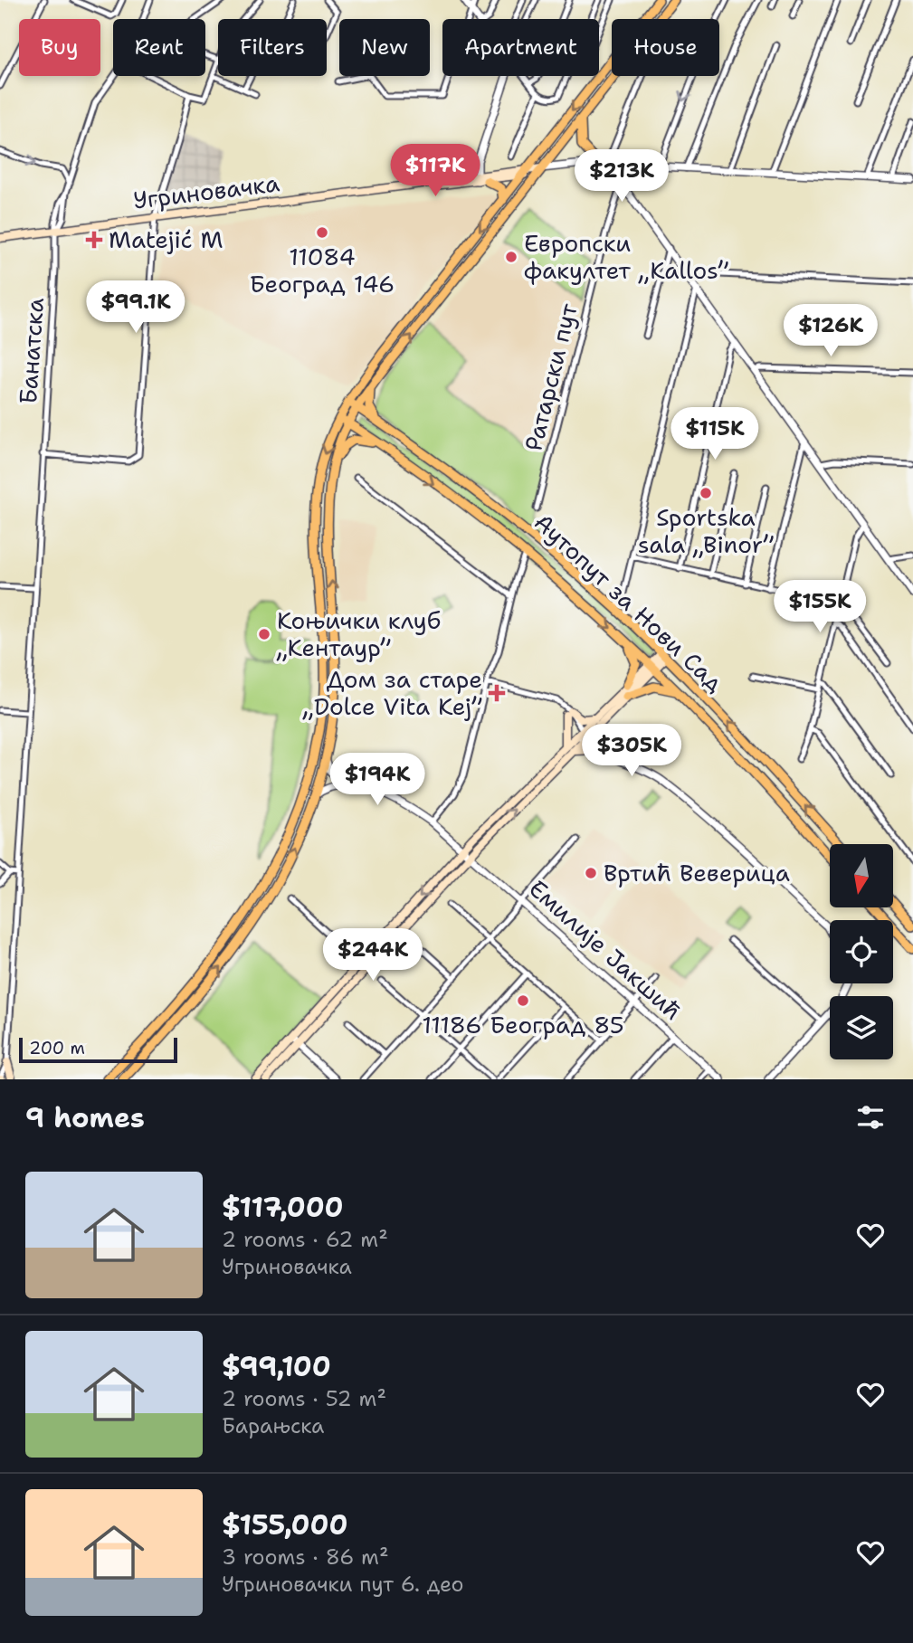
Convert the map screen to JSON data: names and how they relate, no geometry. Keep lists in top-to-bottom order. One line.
{"streets":{"main road":["Угриновачка","Аутопут за Нови Сад"],"street":["Банатска","Ратарски пут","Емилије Јакшић"]},"crossings":[["Угриновачка","Банатска"]],"places":{"other":["11084 Београд 146","Европски факултет „Kallos”","Sportska sala „Binor”","Коњички клуб „Кентаур”","Вртић Веверица","11186 Београд 85"],"health":["Matejić M","Дом за старе „Dolce Vita Kej”"]},"scale_bar":"200 m","north":"bottom","page":{"chip":["Buy","Rent","Filters","New","Apartment","House"],"price":["$117K","$213K","$99.1K","$126K","$115K","$155K","$305K","$194K","$244K"],"scale":"200 m","heading":"9 homes","list":[{"name":"$117,000","note":"2 rooms · 62 m² · Угриновачка"},{"name":"$99,100","note":"2 rooms · 52 m² · Барањска"},{"name":"$155,000","note":"3 rooms · 86 m² · Угриновачки пут 6. део"}]}}
